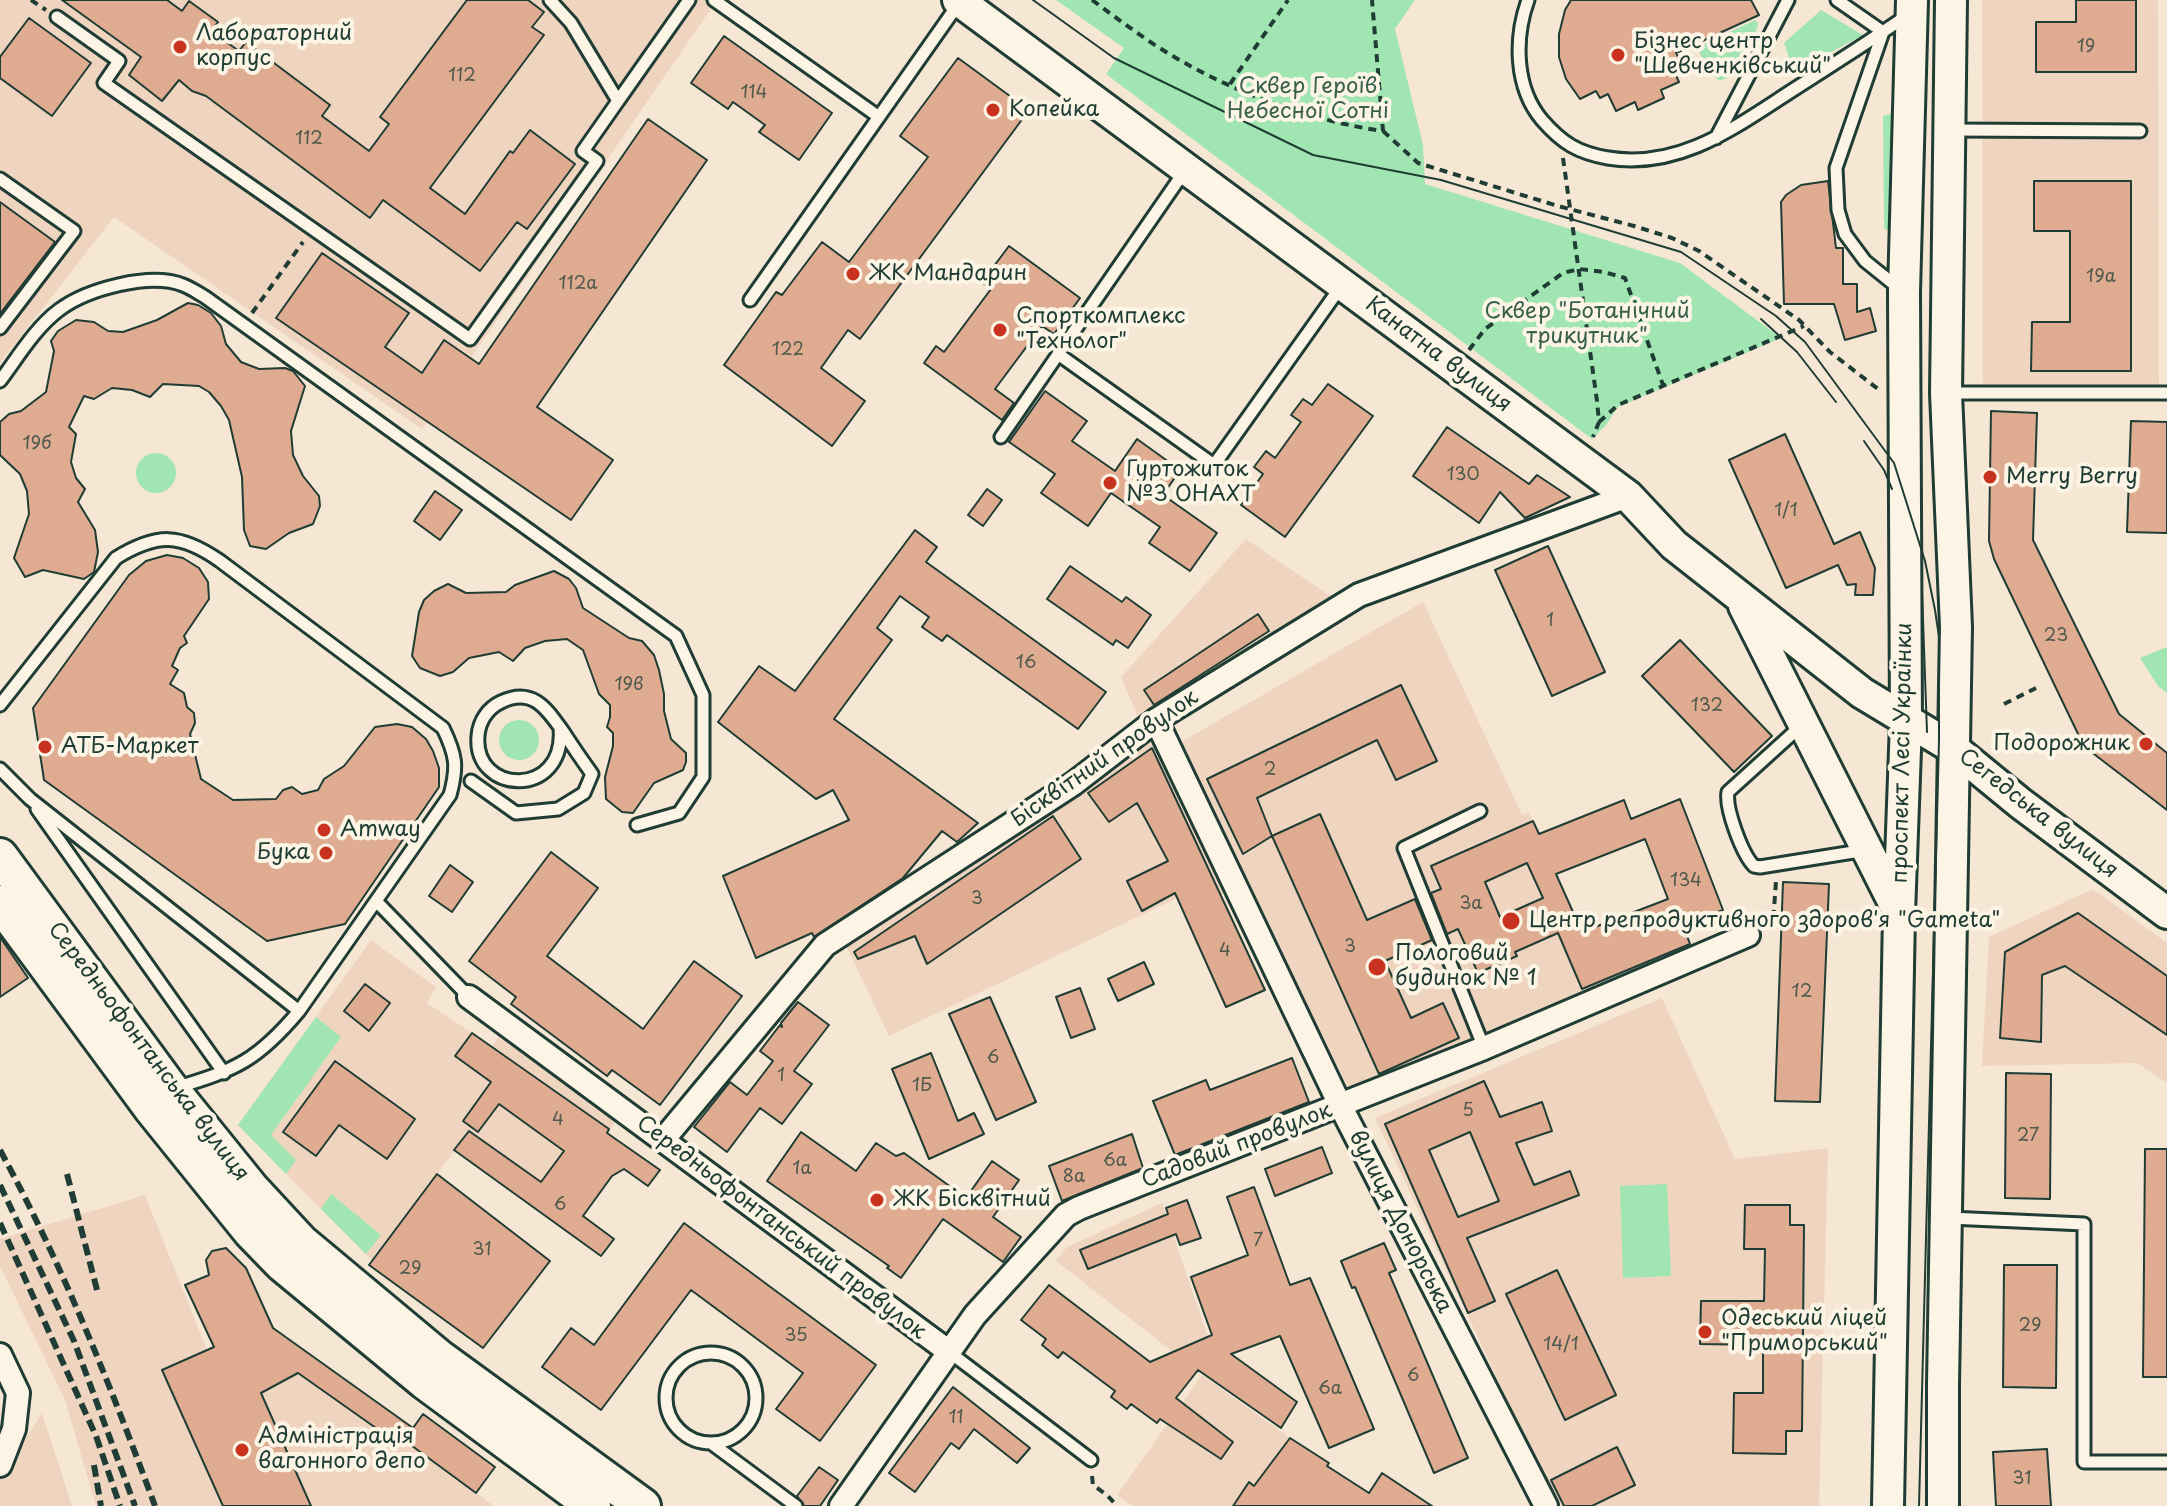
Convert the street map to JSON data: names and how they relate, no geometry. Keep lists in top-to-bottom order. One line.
{"streets":{"main road":["Канатна вулиця","проспект Лесі Українки","Сегедська вулиця","Середньофонтанська вулиця"],"street":["Бісквітний провулок","Садовий провулок","вулиця Донорська","Середньофонтанський провулок"]},"crossings":[["Канатна вулиця","проспект Лесі Українки"],["Канатна вулиця","Бісквітний провулок"],["Канатна вулиця","Сегедська вулиця"],["проспект Лесі Українки","Сегедська вулиця"],["Бісквітний провулок","вулиця Донорська"],["Бісквітний провулок","Середньофонтанський провулок"],["Садовий провулок","вулиця Донорська"],["Садовий провулок","Середньофонтанський провулок"]],"parks":["Сквер Героїв Небесної Сотні","Сквер \"Ботанічний трикутник\""],"places":["Лабораторний корпус","Бізнес центр \"Шевченківський\"","Копейка","ЖК Мандарин","Спорткомплекс \"Технолог\"","Merry Berry","Гуртожиток №3 ОНАХТ","Подорожник","АТБ-Маркет","Amway","Бука","Центр репродуктивного здоров'я \"Gameta\"","Пологовий будинок № 1","ЖК Бісквітний","Одеський ліцей \"Приморський\"","Адміністрація вагонного депо"],"house_numbers":["19","112","114","112","19а","112а","122","19б","130","1/1","1","23","16","19в","132","2","134","3","3а","3","4","12","6","1","1Б","5","4","27","6а","1а","8а","6","7","31","29","29","35","14/1","6","6а","11","31"]}
